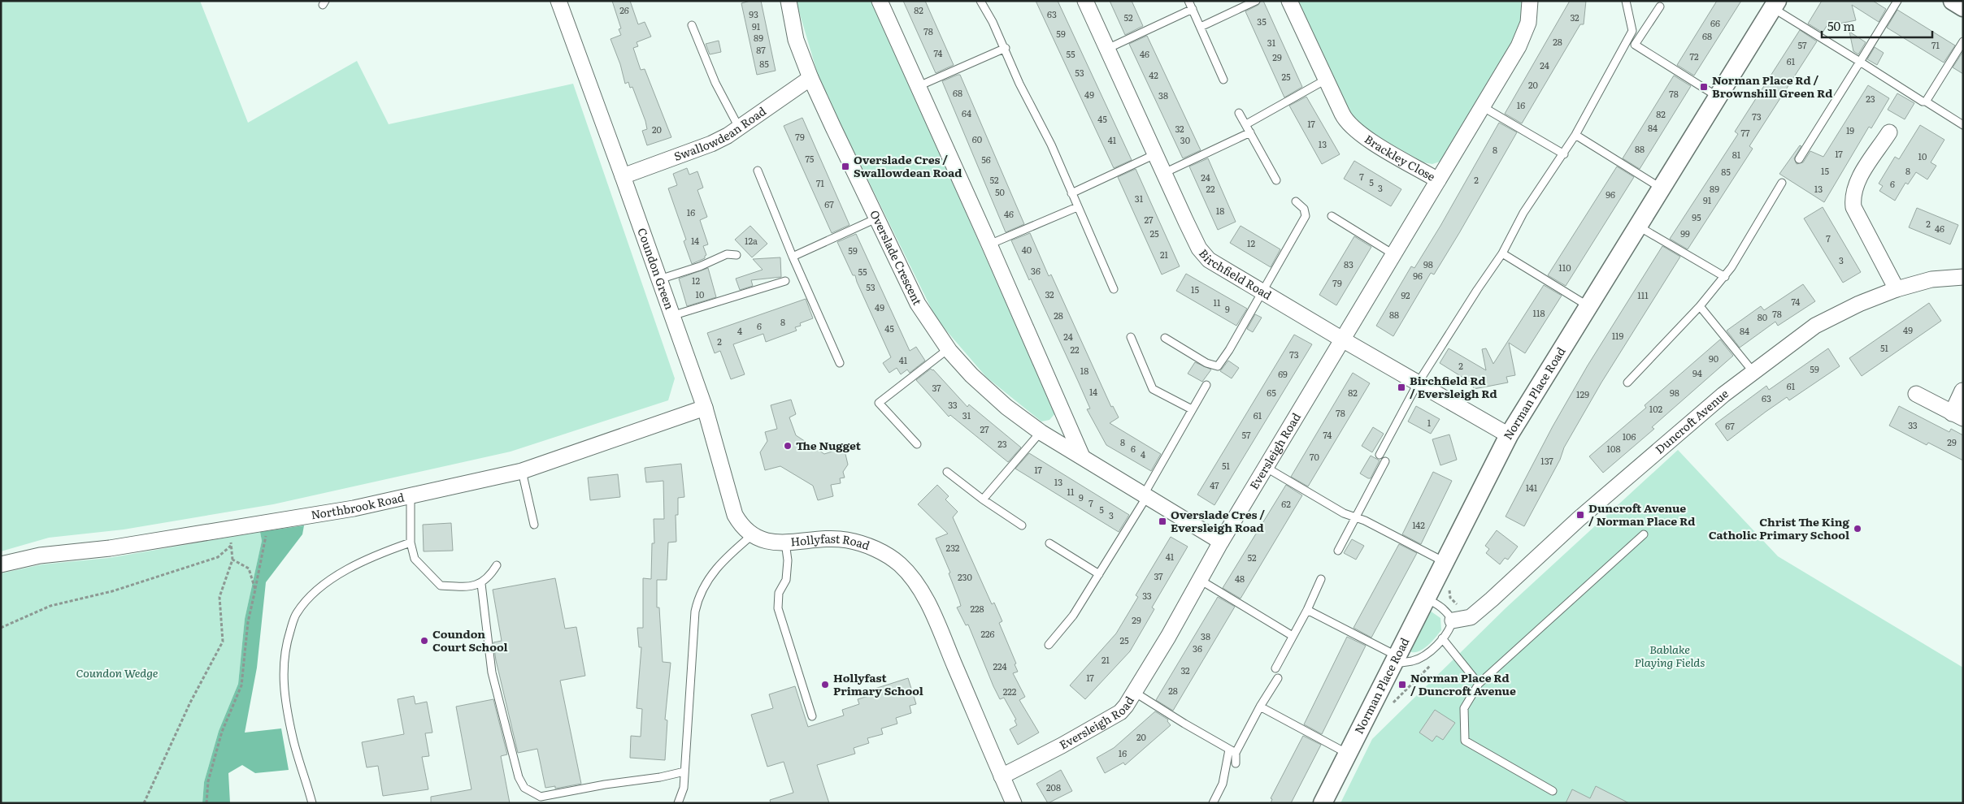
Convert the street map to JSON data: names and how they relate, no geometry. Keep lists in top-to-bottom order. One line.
{"streets":{"street":["Swallowdean Road","Brackley Close","Overslade Crescent","Coundon Green","Birchfield Road","Norman Place Road","Duncroft Avenue","Eversleigh Road","Northbrook Road","Hollyfast Road"]},"crossings":[["Swallowdean Road","Overslade Crescent"],["Swallowdean Road","Coundon Green"],["Brackley Close","Eversleigh Road"],["Overslade Crescent","Eversleigh Road"],["Coundon Green","Northbrook Road"],["Coundon Green","Hollyfast Road"],["Birchfield Road","Norman Place Road"],["Birchfield Road","Eversleigh Road"],["Eversleigh Road","Hollyfast Road"]],"parks":["Bablake Playing Fields","Coundon Wedge"],"places":{"transit":["Norman Place Rd / Brownshill Green Rd","Overslade Cres / Swallowdean Road","Birchfield Rd / Eversleigh Rd","Duncroft Avenue / Norman Place Rd","Overslade Cres / Eversleigh Road","Norman Place Rd / Duncroft Avenue"],"other":["The Nugget","Christ The King Catholic Primary School","Coundon Court School","Hollyfast Primary School"]},"house_numbers":["26","82","93","63","52","32","35","66","91","78","59","68","89","28","31","57","71","87","74","55","46","72","29","61","85","24","53","42","25","20","68","78","49","38","23","16","64","82","73","45","17","84","32","20","19","77","79","60","41","30","13","88","8","17","81","10","75","56","15","8","85","7","24","52","2","5","71","6","3","22","89","13","50","96","31","91","67","18","16","46","95","27","2","46","25","99","7","14","12a","12","40","59","21","3","83","98","110","36","55","96","12","79","53","15","10","32","92","111","74","11","49","9","118","78","88","28","80","8","6","45","49","4","84","119","24","2","51","22","73","90","41","2","59","18","94","69","61","37","14","65","82","98","129","63","33","102","78","31","61","1","33","67","27","57","74","106","8","29","23","6","108","4","70","137","51","17","13","47","141","11","9","7","62","5","3","142","232","41","52","37","230","48","33","228","29","226","38","25","36","21","224","32","17","28","222","20","16","208"],"scale_bar":"50 m"}
